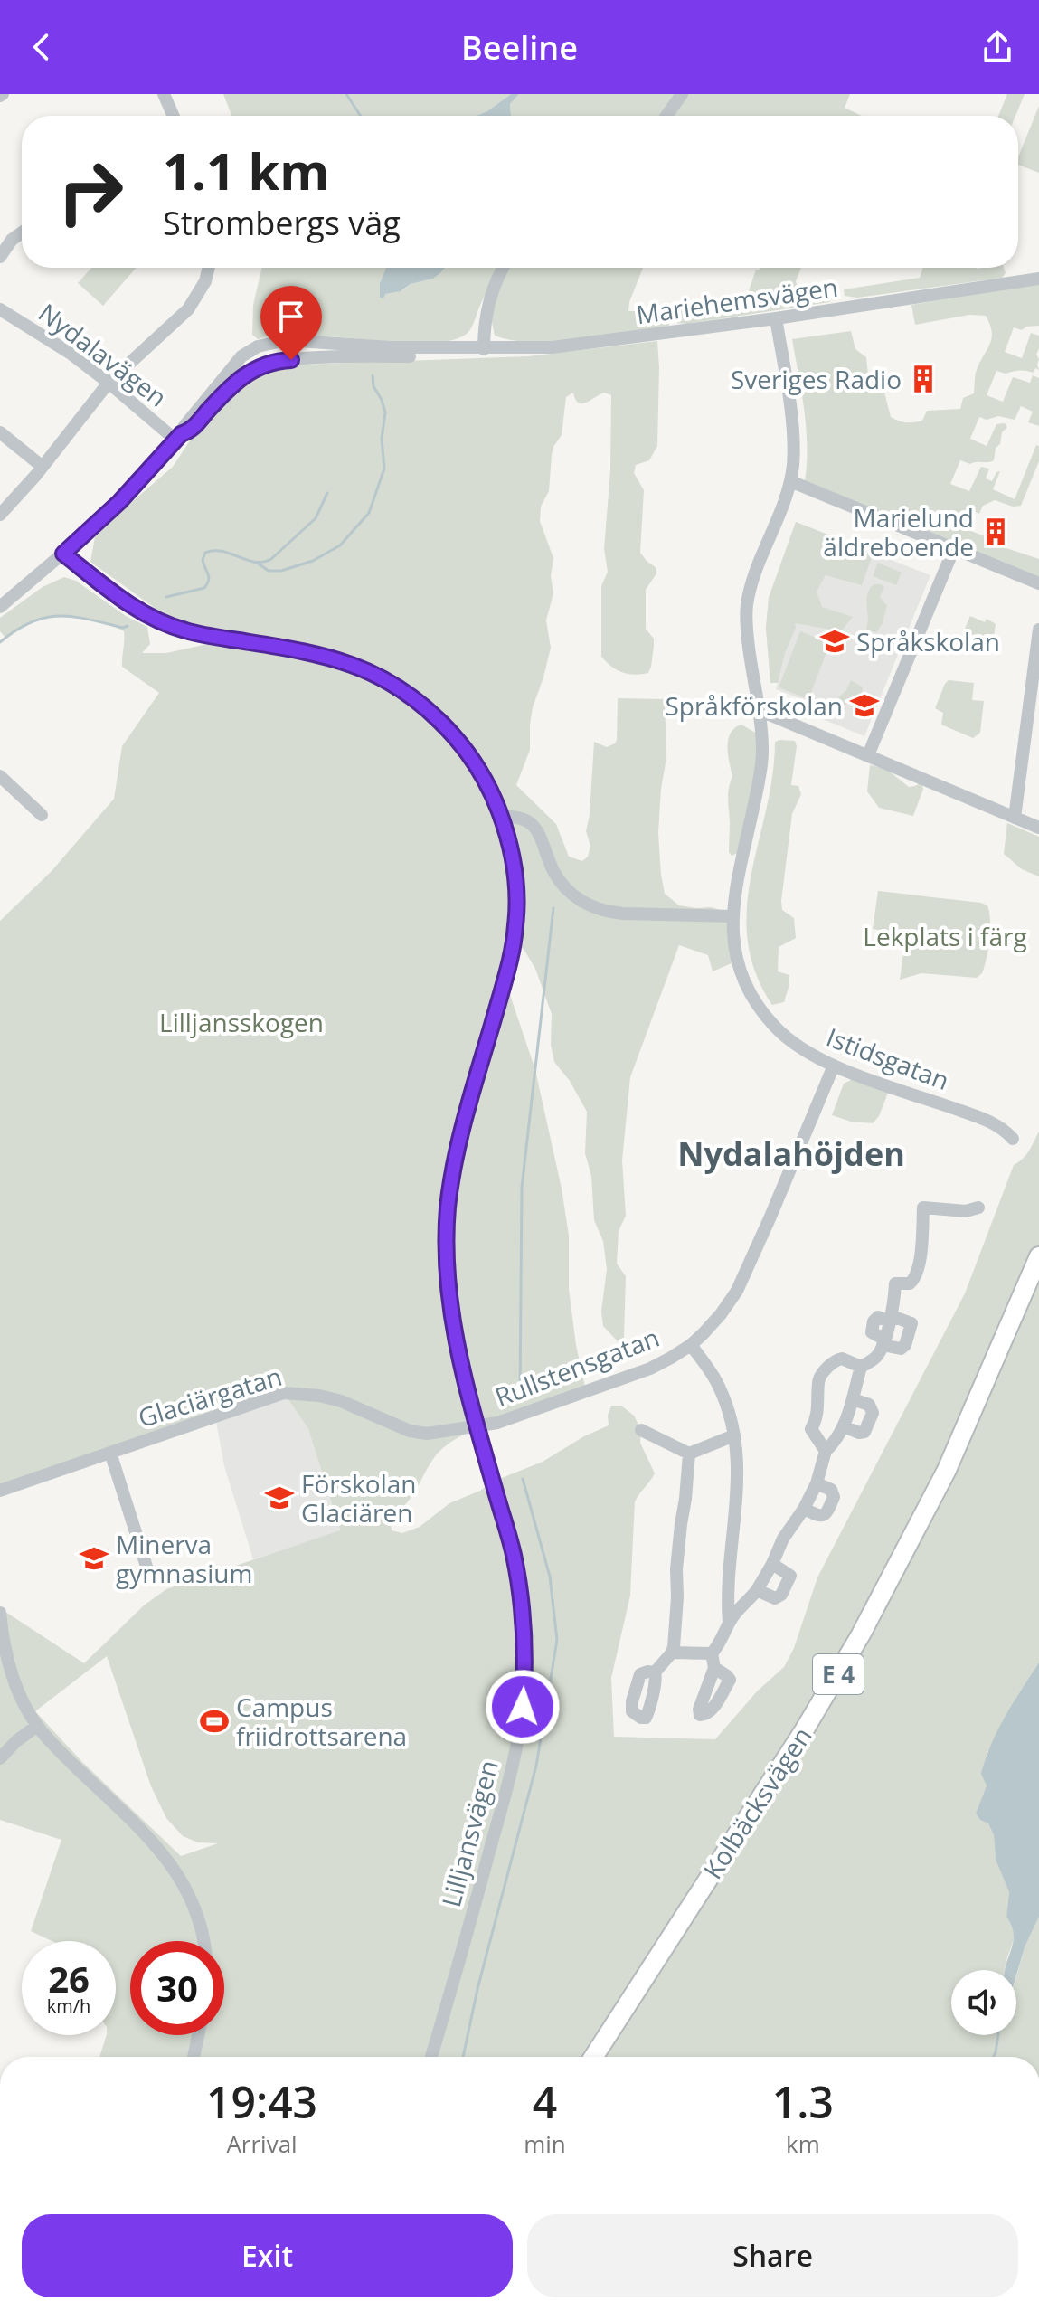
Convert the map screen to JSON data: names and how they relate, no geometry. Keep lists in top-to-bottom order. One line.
{"streets":{"highway":["E 4","Kolbäcksvägen"],"street":["Mariehemsvägen","Nydalavägen","Istidsgatan","Rullstensgatan","Glaciärgatan","Lilljansvägen"]},"crossings":[["Mariehemsvägen","Nydalavägen"],["Mariehemsvägen","Istidsgatan"],["Istidsgatan","Rullstensgatan"],["Rullstensgatan","Glaciärgatan"],["Rullstensgatan","Lilljansvägen"],["Glaciärgatan","Lilljansvägen"]],"districts":["Nydalahöjden"],"parks":["Lekplats i färg","Lilljansskogen"],"places":{"building":["Sveriges Radio","Marielund äldreboende"],"school or university":["Språkskolan","Språkförskolan","Förskolan Glaciären","Minerva gymnasium"],"sports":["Campus friidrottsarena"]},"page":{"header":"Beeline","turn":["1.1 km","Strombergs väg"],"speed":"26 km/h","limit":"30","eta":["19:43","Arrival","4","min","1.3","km"],"buttons":["Exit","Share"]}}
